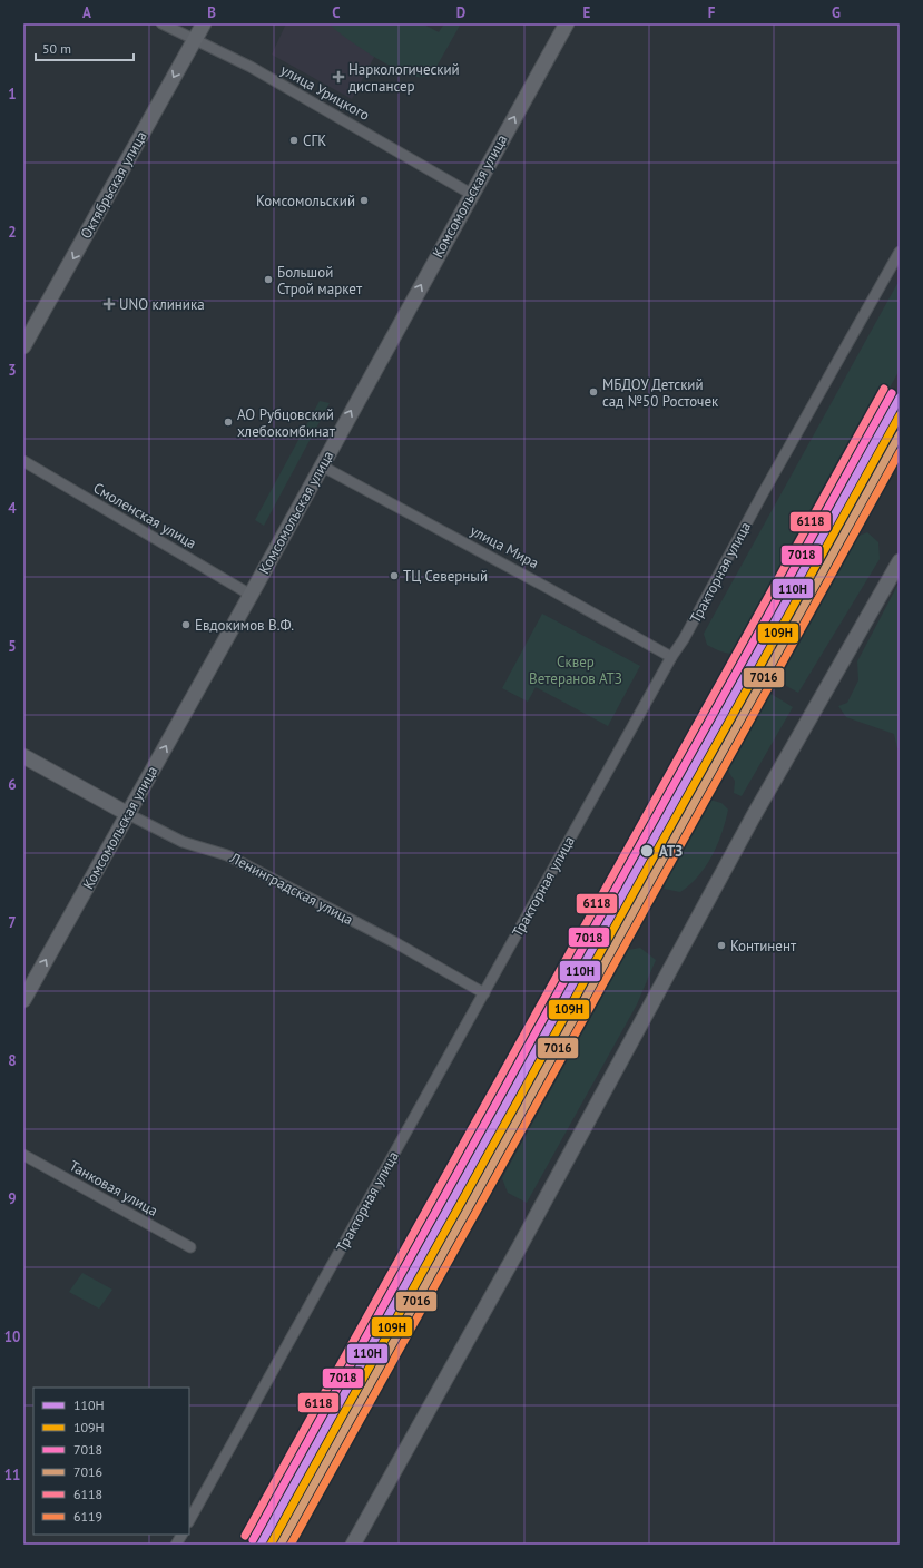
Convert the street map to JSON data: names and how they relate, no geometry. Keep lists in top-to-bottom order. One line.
{"streets":{"main road":["Октябрьская улица","Комсомольская улица","Ленинградская улица"],"street":["улица Урицкого","Смоленская улица","улица Мира","Тракторная улица","Танковая улица"]},"crossings":[["улица Урицкого","Октябрьская улица"],["улица Урицкого","Комсомольская улица"],["Комсомольская улица","Смоленская улица"],["Комсомольская улица","улица Мира"],["Комсомольская улица","Ленинградская улица"],["улица Мира","Тракторная улица"],["Тракторная улица","Ленинградская улица"]],"one_way":["Октябрьская улица","Комсомольская улица"],"parks":["Сквер Ветеранов АТЗ"],"places":{"health":["Наркологический диспансер","UNO клиника"],"other":["СГК","Комсомольский","Большой Строй маркет","МБДОУ Детский сад №50 Росточек","АО Рубцовский хлебокомбинат","ТЦ Северный","Евдокимов В.Ф.","АТЗ","Континент"]},"lines":["transit line 6118","transit line 7018","transit line 110Н","transit line 109Н","transit line 7016","transit line 6119"],"legend":["110Н","109Н","7018","7016","6118","6119"],"scale_bar":"50 m","grid":{"columns":["A","B","C","D","E","F","G"],"rows":["1","2","3","4","5","6","7","8","9","10","11"]}}
